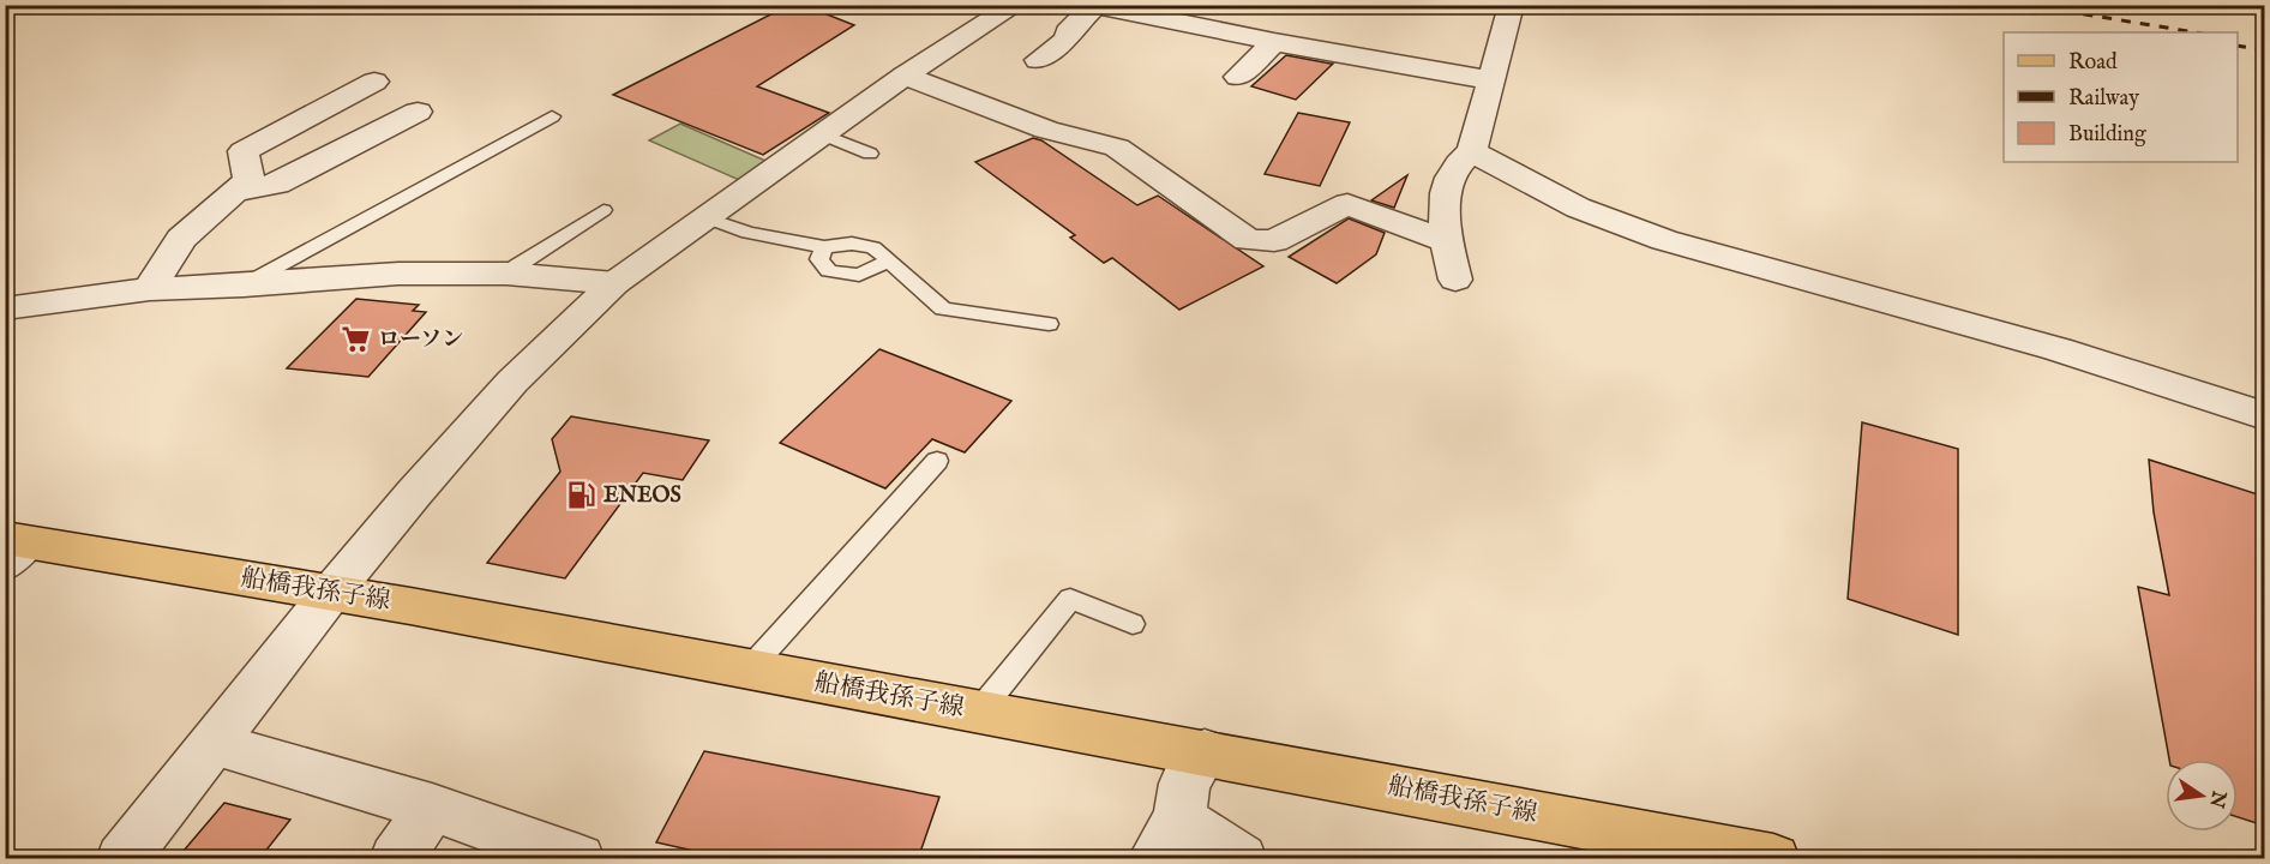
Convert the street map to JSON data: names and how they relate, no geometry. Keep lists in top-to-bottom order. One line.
{"streets":{"main road":["船橋我孫子線"]},"places":{"supermarket":["ローソン"],"fuel station":["ENEOS"]},"legend":["Road","Railway","Building"],"north":"right"}
